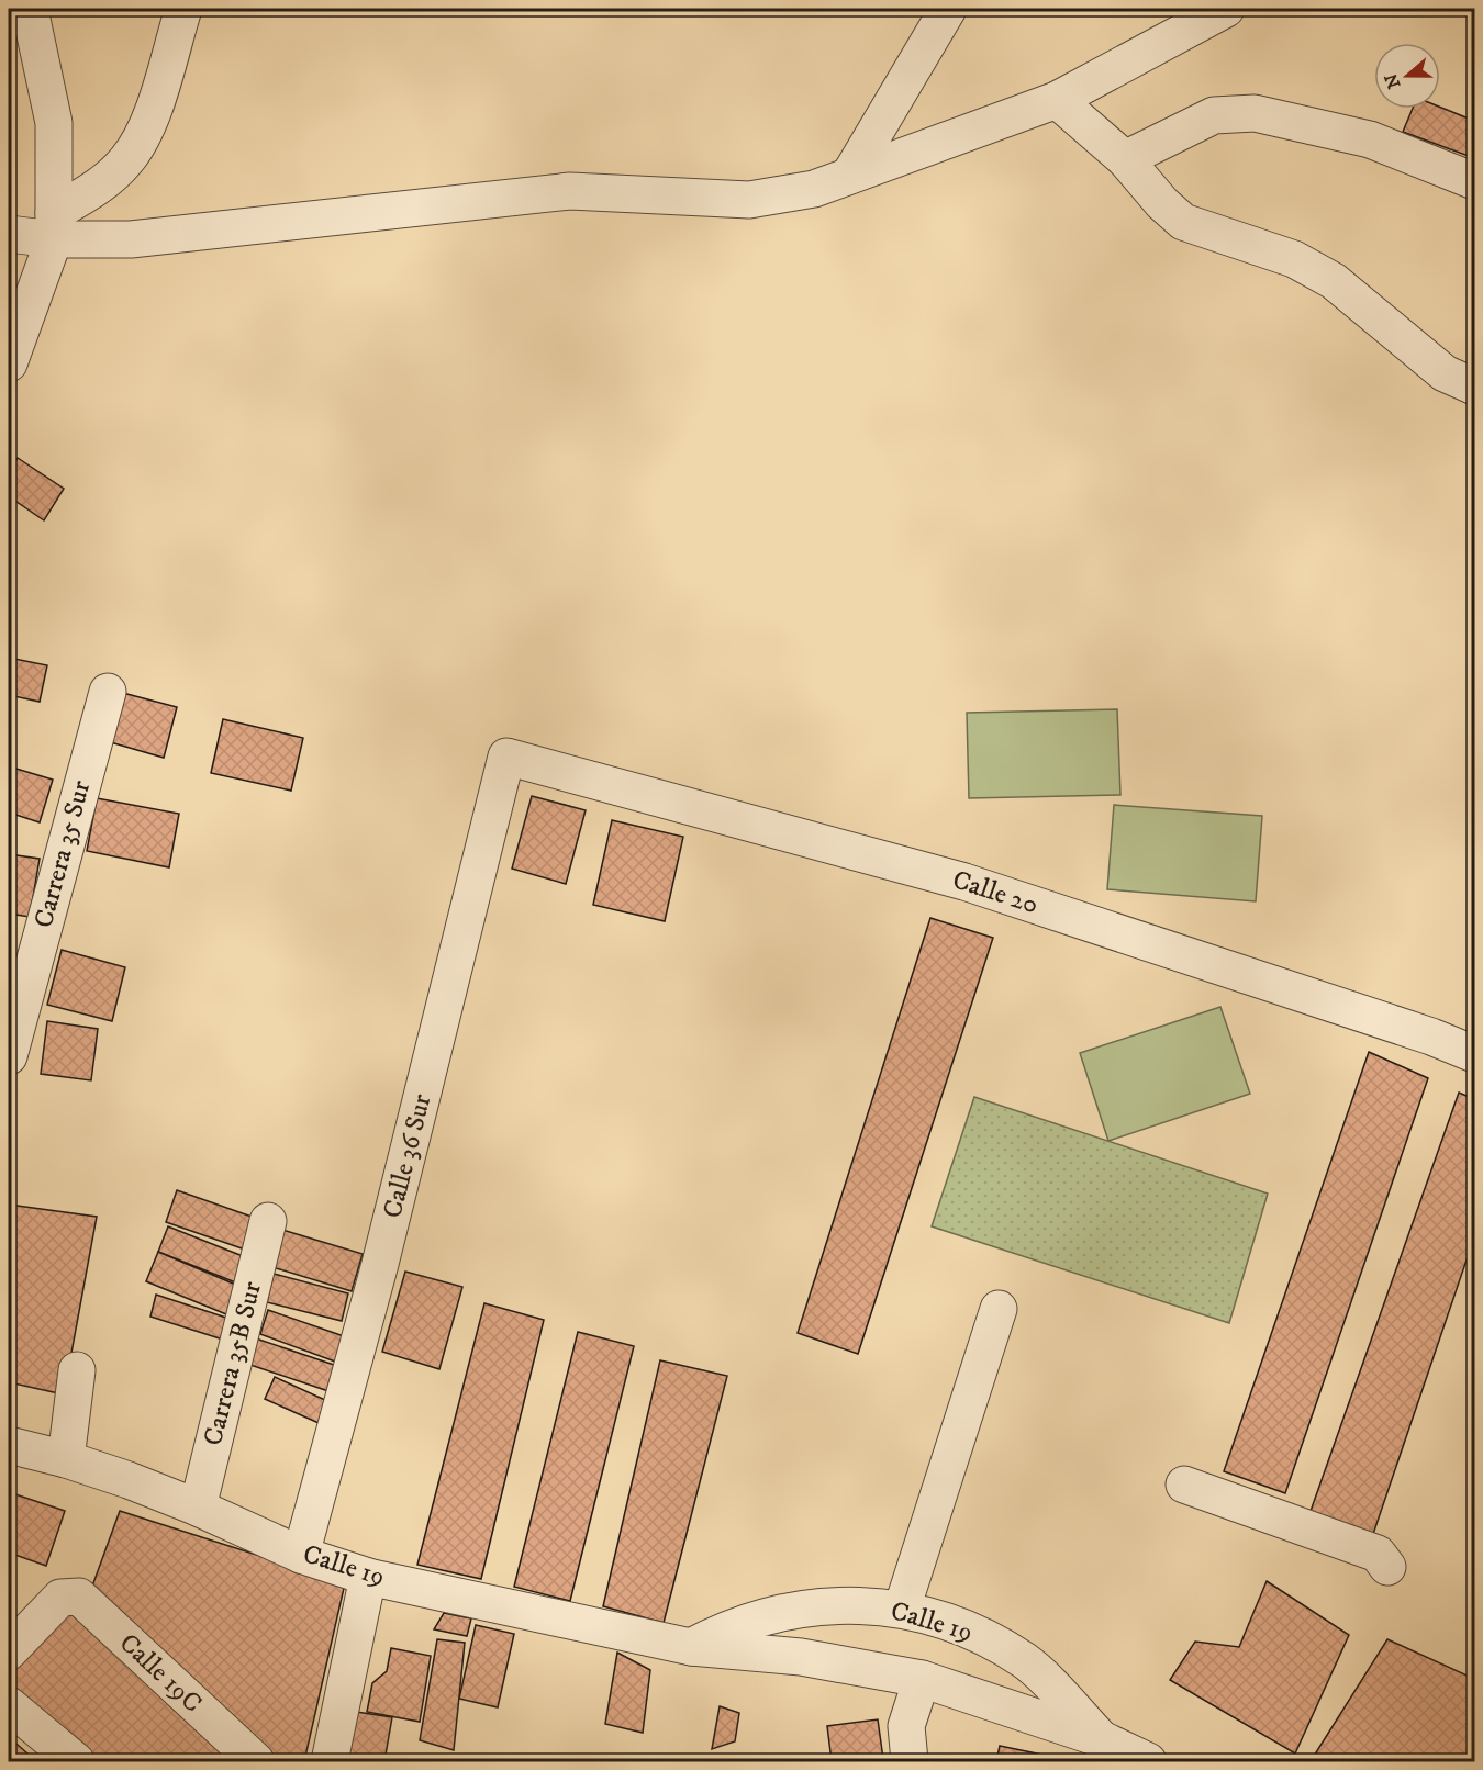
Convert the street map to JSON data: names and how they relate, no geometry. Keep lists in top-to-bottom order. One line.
{"streets":{"street":["Carrera 35 Sur","Calle 20","Calle 36 Sur","Carrera 35B Sur","Calle 19","Calle 19C"]},"crossings":[["Calle 20","Calle 36 Sur"],["Calle 36 Sur","Calle 19"],["Carrera 35B Sur","Calle 19"]],"north":"left"}
